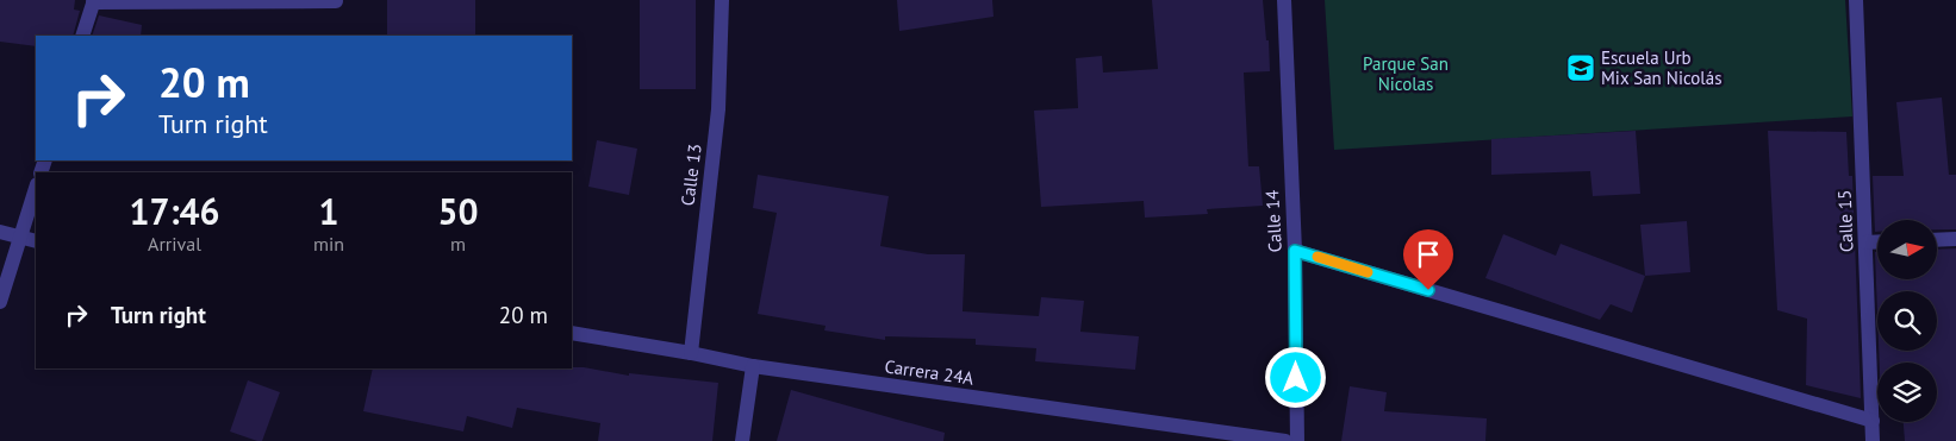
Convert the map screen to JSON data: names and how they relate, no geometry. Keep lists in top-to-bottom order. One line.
{"streets":{"street":["Calle 13","Calle 14","Calle 15","Carrera 24A"]},"crossings":[["Calle 13","Carrera 24A"]],"parks":["Parque San Nicolas"],"places":{"school or university":["Escuela Urb Mix San Nicolás"]},"north":"right","page":{"turn":["20 m","Turn right"],"eta":["17:46","Arrival","1","min","50","m"],"list":[{"name":"Turn right","value":"20 m"}]}}
